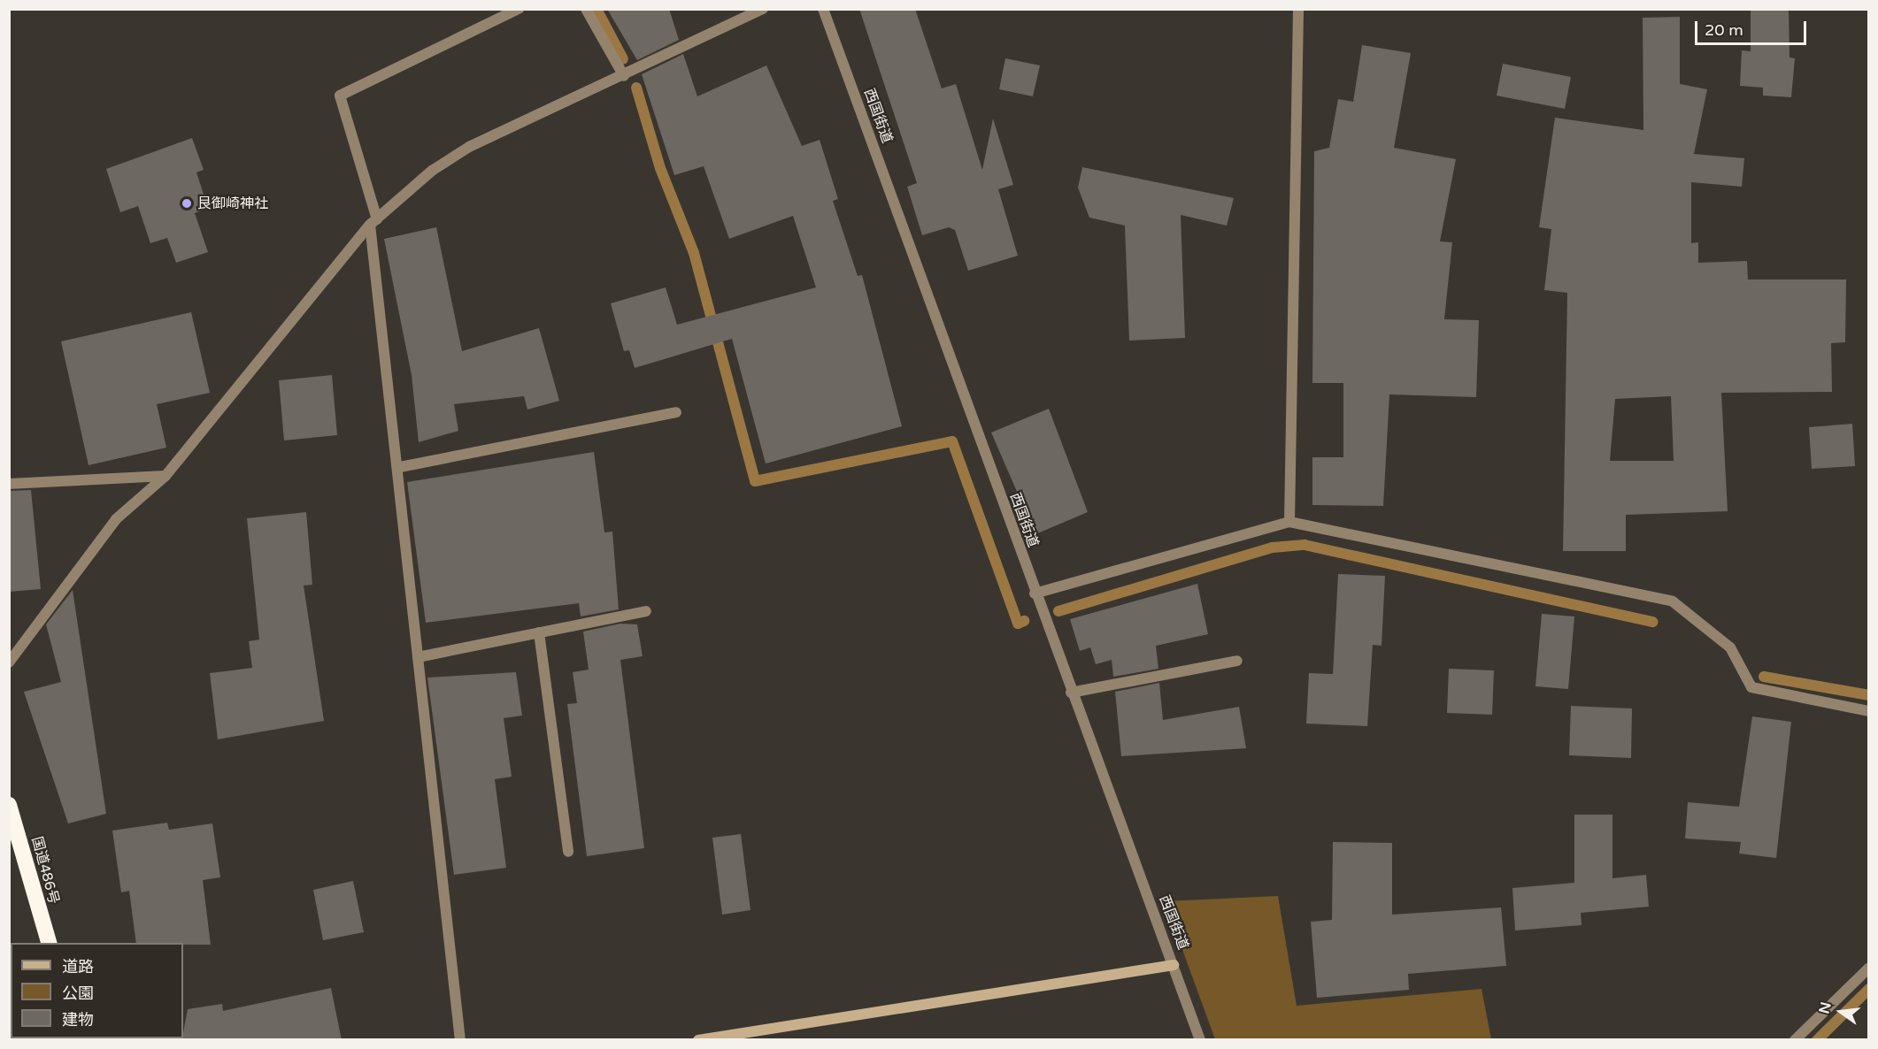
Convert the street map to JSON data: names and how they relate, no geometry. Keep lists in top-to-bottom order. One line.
{"streets":{"highway":["国道486号"],"street":["西国街道"]},"places":["艮御崎神社"],"legend":["道路","公園","建物"],"scale_bar":"20 m","north":"left"}
